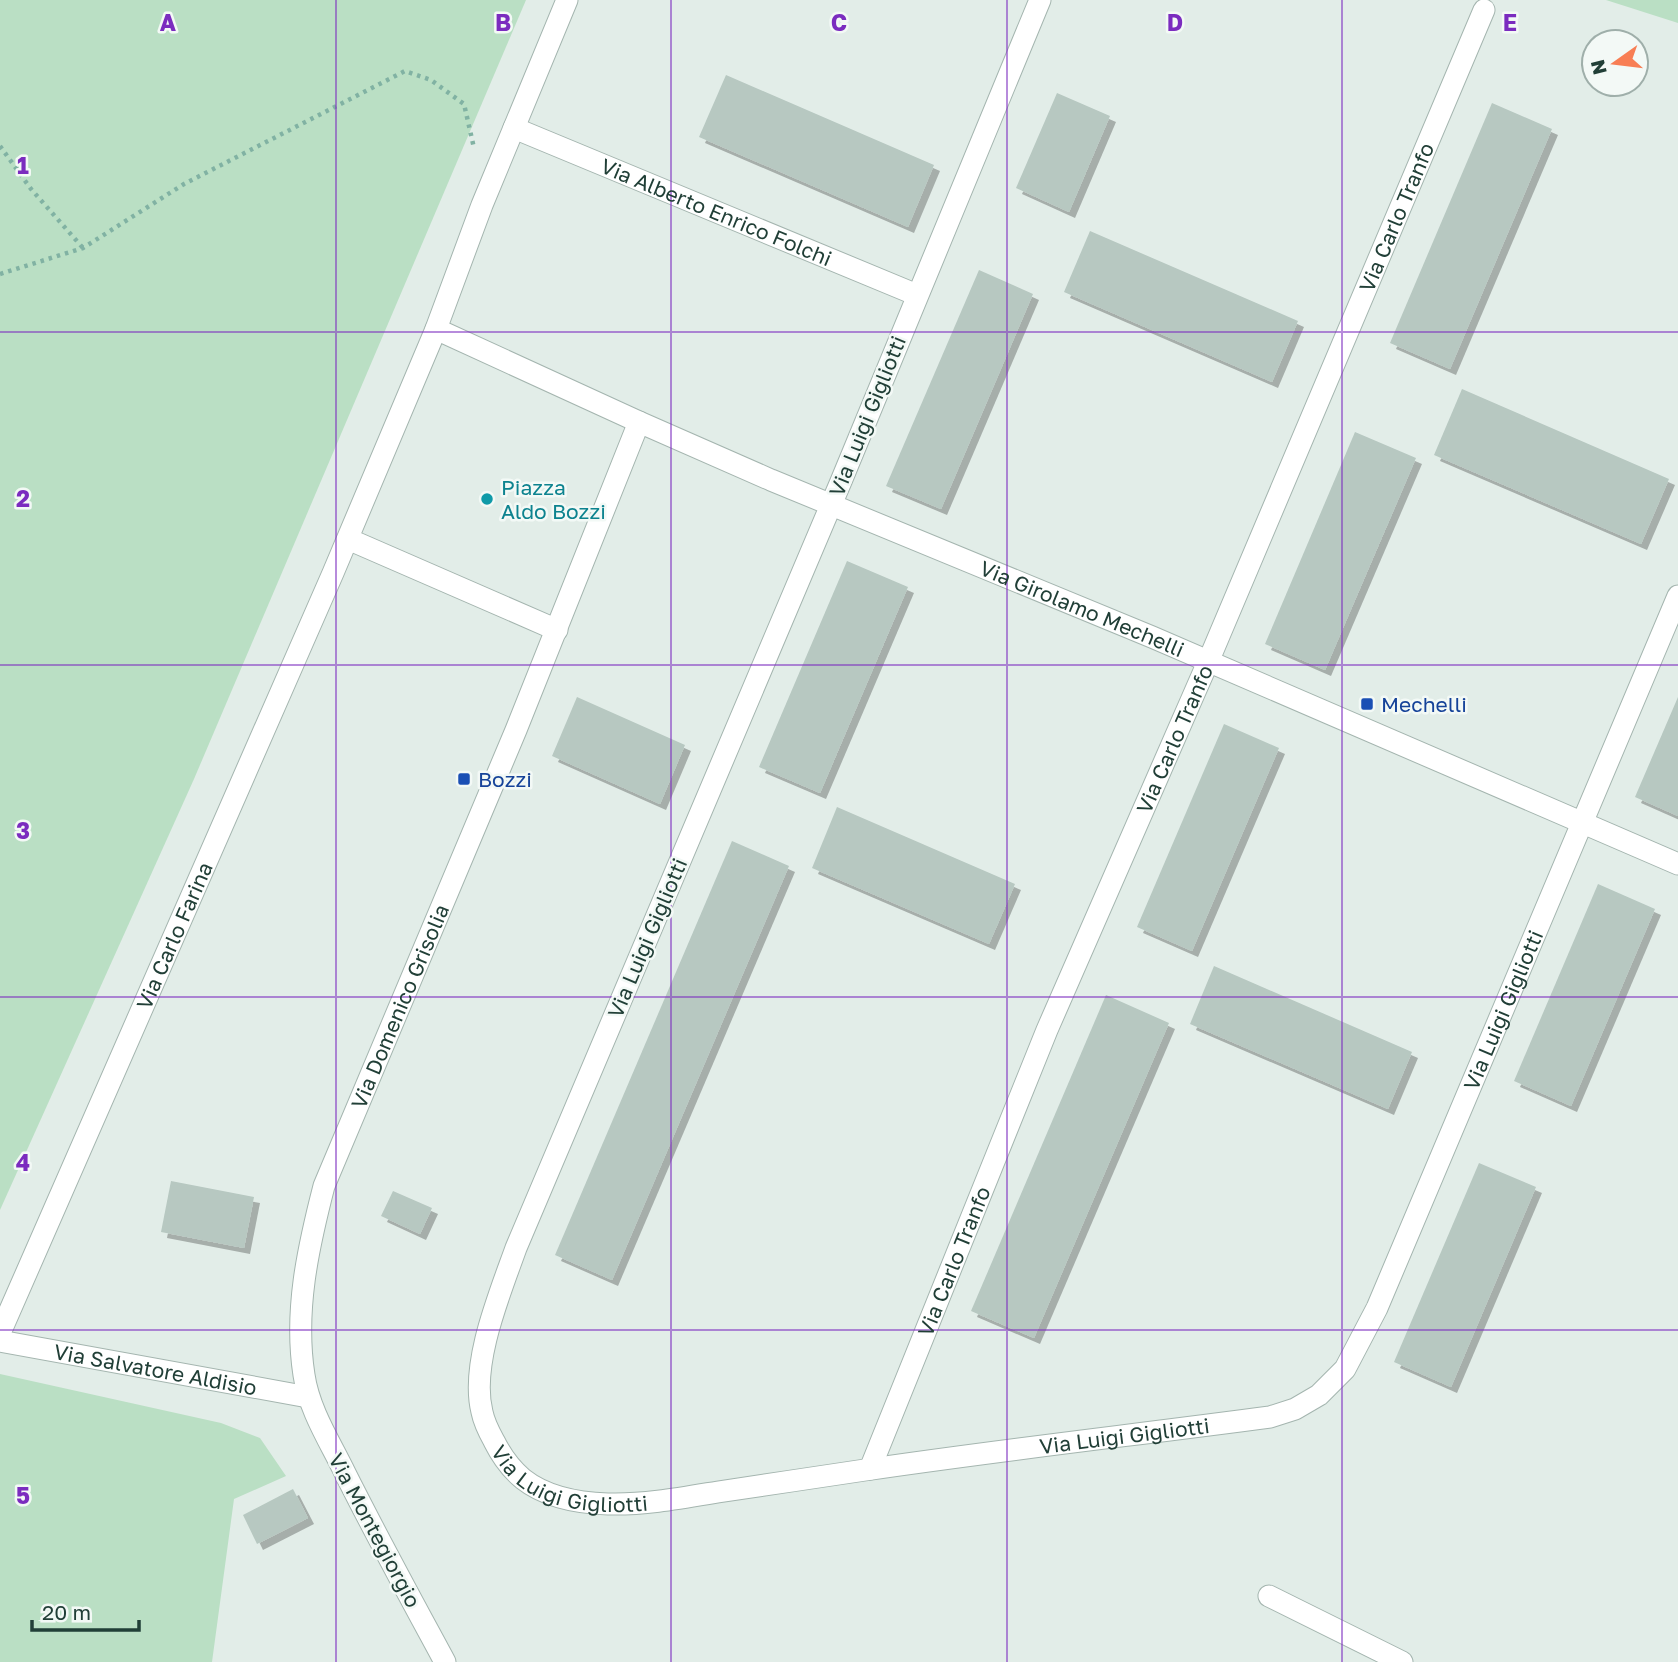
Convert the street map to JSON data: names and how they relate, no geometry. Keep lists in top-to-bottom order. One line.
{"streets":{"street":["Via Alberto Enrico Folchi","Via Carlo Tranfo","Via Luigi Gigliotti","Via Girolamo Mechelli","Via Carlo Farina","Via Domenico Grisolia","Via Salvatore Aldisio","Via Montegiorgio"]},"crossings":[["Via Alberto Enrico Folchi","Via Luigi Gigliotti"],["Via Carlo Tranfo","Via Luigi Gigliotti"],["Via Carlo Tranfo","Via Girolamo Mechelli"],["Via Luigi Gigliotti","Via Girolamo Mechelli"],["Via Domenico Grisolia","Via Salvatore Aldisio"],["Via Domenico Grisolia","Via Montegiorgio"],["Via Salvatore Aldisio","Via Montegiorgio"]],"places":{"other":["Piazza Aldo Bozzi"],"transit":["Mechelli","Bozzi"]},"scale_bar":"20 m","north":"left","grid":{"columns":["A","B","C","D","E"],"rows":["1","2","3","4","5"]}}
